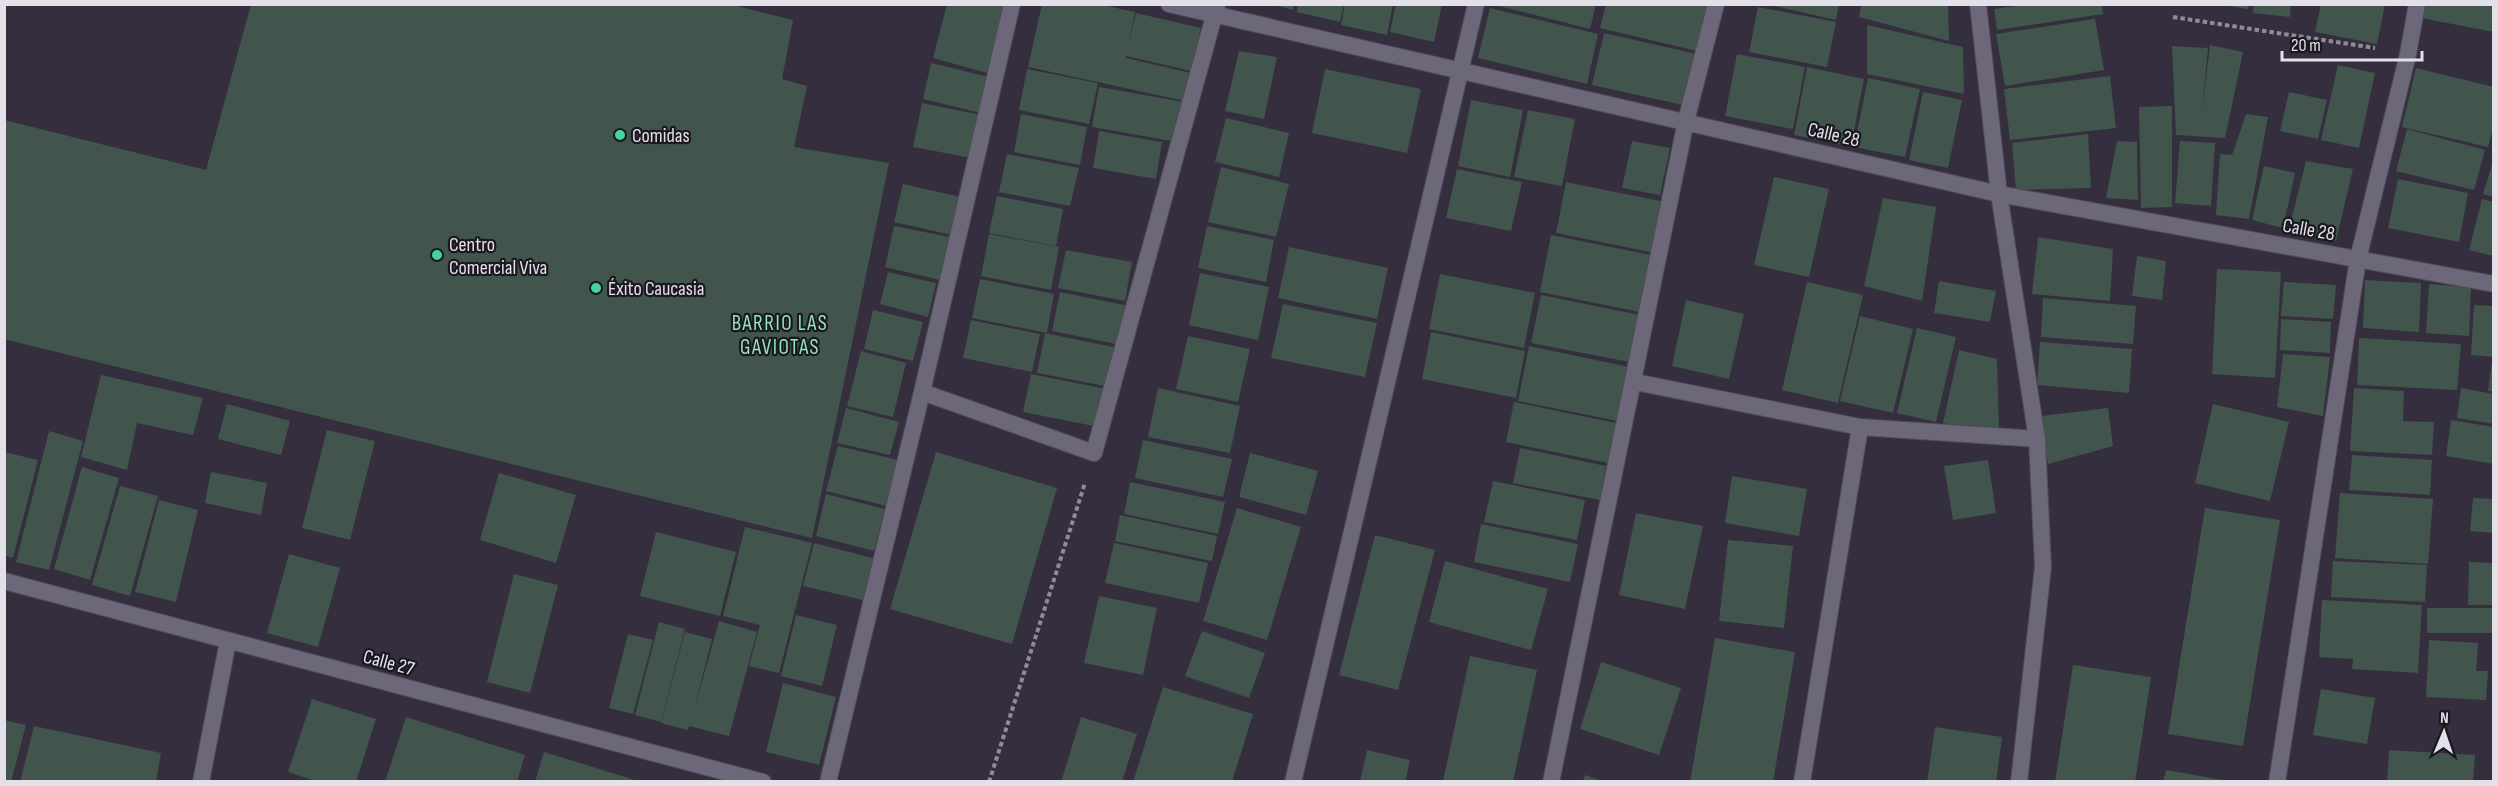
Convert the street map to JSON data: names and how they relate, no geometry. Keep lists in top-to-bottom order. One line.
{"streets":{"street":["Calle 28","Calle 27"]},"districts":["BARRIO LAS GAVIOTAS"],"places":["Comidas","Centro Comercial Viva","Éxito Caucasia"],"scale_bar":"20 m","north":"top"}
